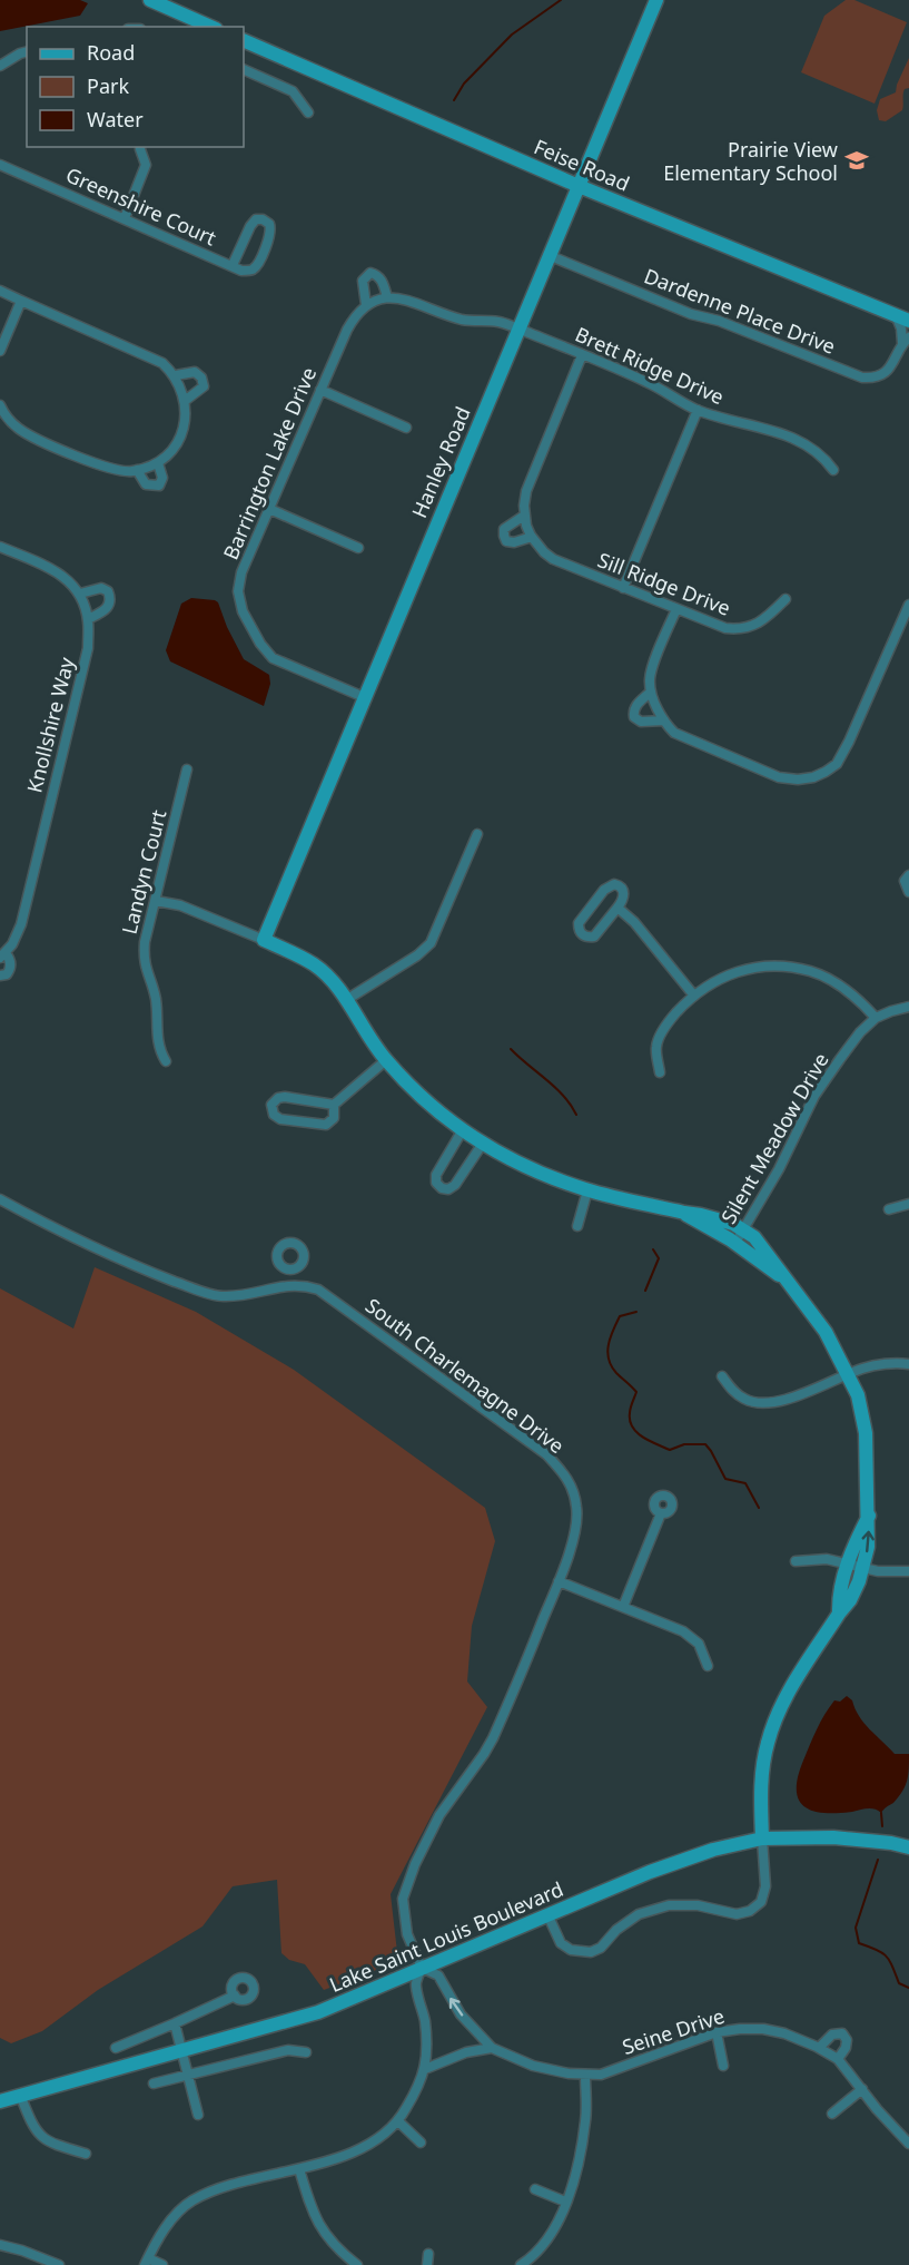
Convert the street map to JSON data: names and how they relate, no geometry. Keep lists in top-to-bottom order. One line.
{"streets":{"street":["Feise Road","Greenshire Court","Dardenne Place Drive","Brett Ridge Drive","Hanley Road","Barrington Lake Drive","Sill Ridge Drive","Knollshire Way","Landyn Court","Silent Meadow Drive","South Charlemagne Drive","Lake Saint Louis Boulevard","Seine Drive"]},"crossings":[["Feise Road","Dardenne Place Drive"],["Feise Road","Hanley Road"],["Dardenne Place Drive","Hanley Road"],["Brett Ridge Drive","Hanley Road"],["Hanley Road","Barrington Lake Drive"],["South Charlemagne Drive","Lake Saint Louis Boulevard"],["South Charlemagne Drive","Seine Drive"],["Lake Saint Louis Boulevard","Seine Drive"]],"places":{"school or university":["Prairie View Elementary School"]},"legend":["Road","Park","Water"]}
